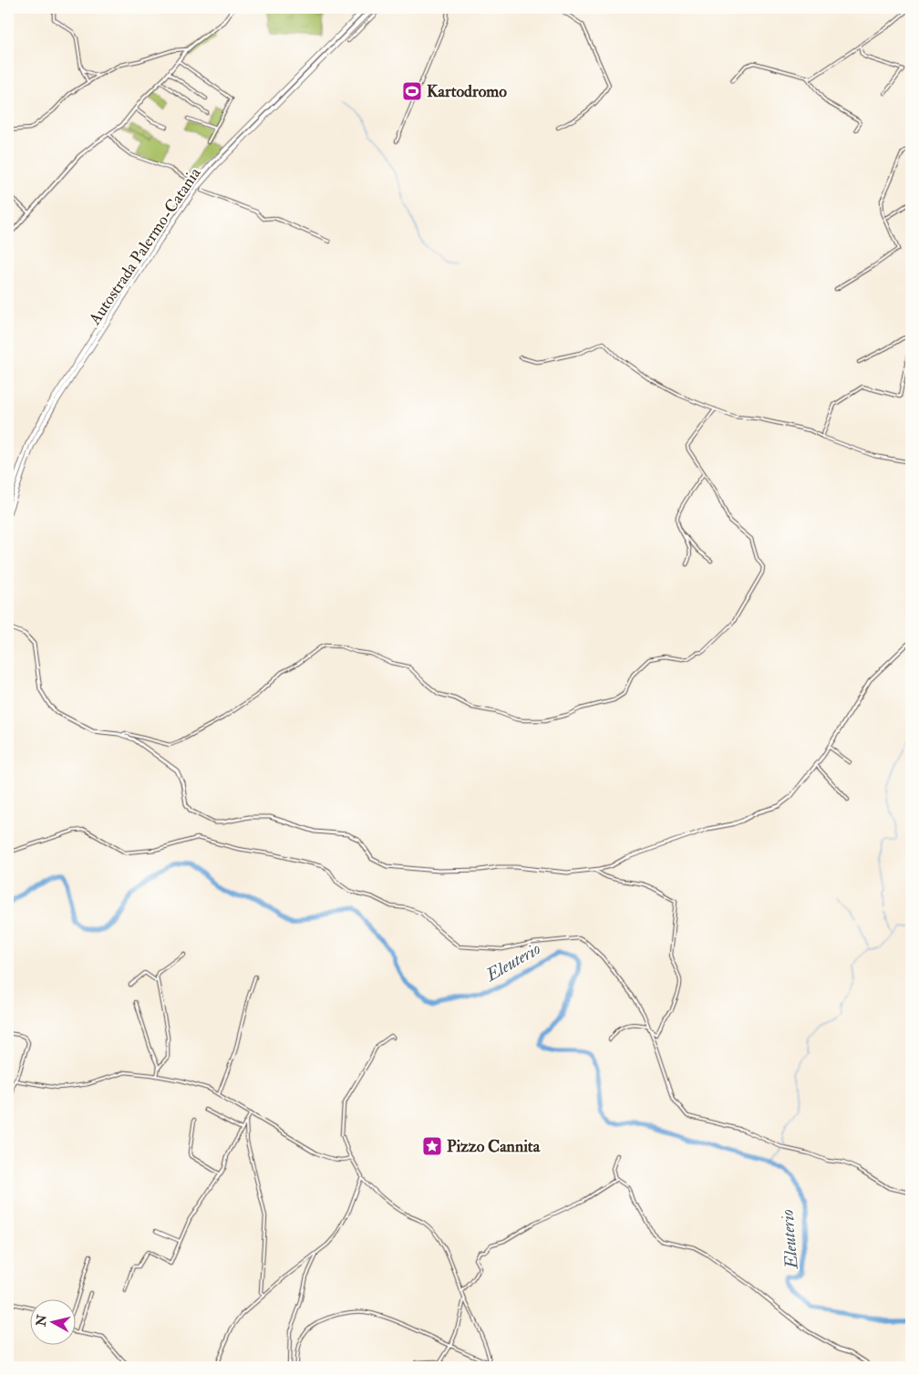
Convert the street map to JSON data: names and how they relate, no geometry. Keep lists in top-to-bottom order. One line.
{"streets":{"highway":["Autostrada Palermo-Catania"]},"water":["Eleuterio"],"places":{"sports":["Kartodromo"],"place":["Pizzo Cannita"]},"north":"left"}
